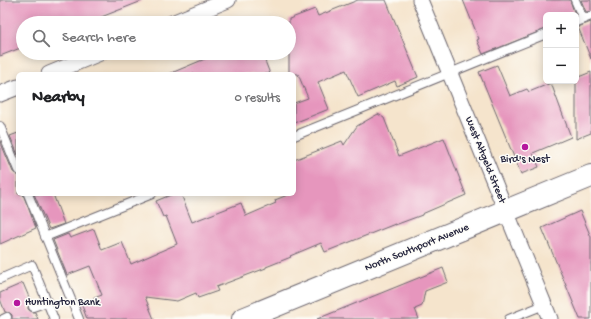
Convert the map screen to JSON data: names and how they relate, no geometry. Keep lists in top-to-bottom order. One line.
{"streets":{"street":["West Altgeld Street","North Southport Avenue"]},"crossings":[["West Altgeld Street","North Southport Avenue"]],"places":["Bird's Nest","Huntington Bank"],"page":{"map_buttons":["+","−"],"search":"Search here","heading":["Nearby","0 results"]}}
